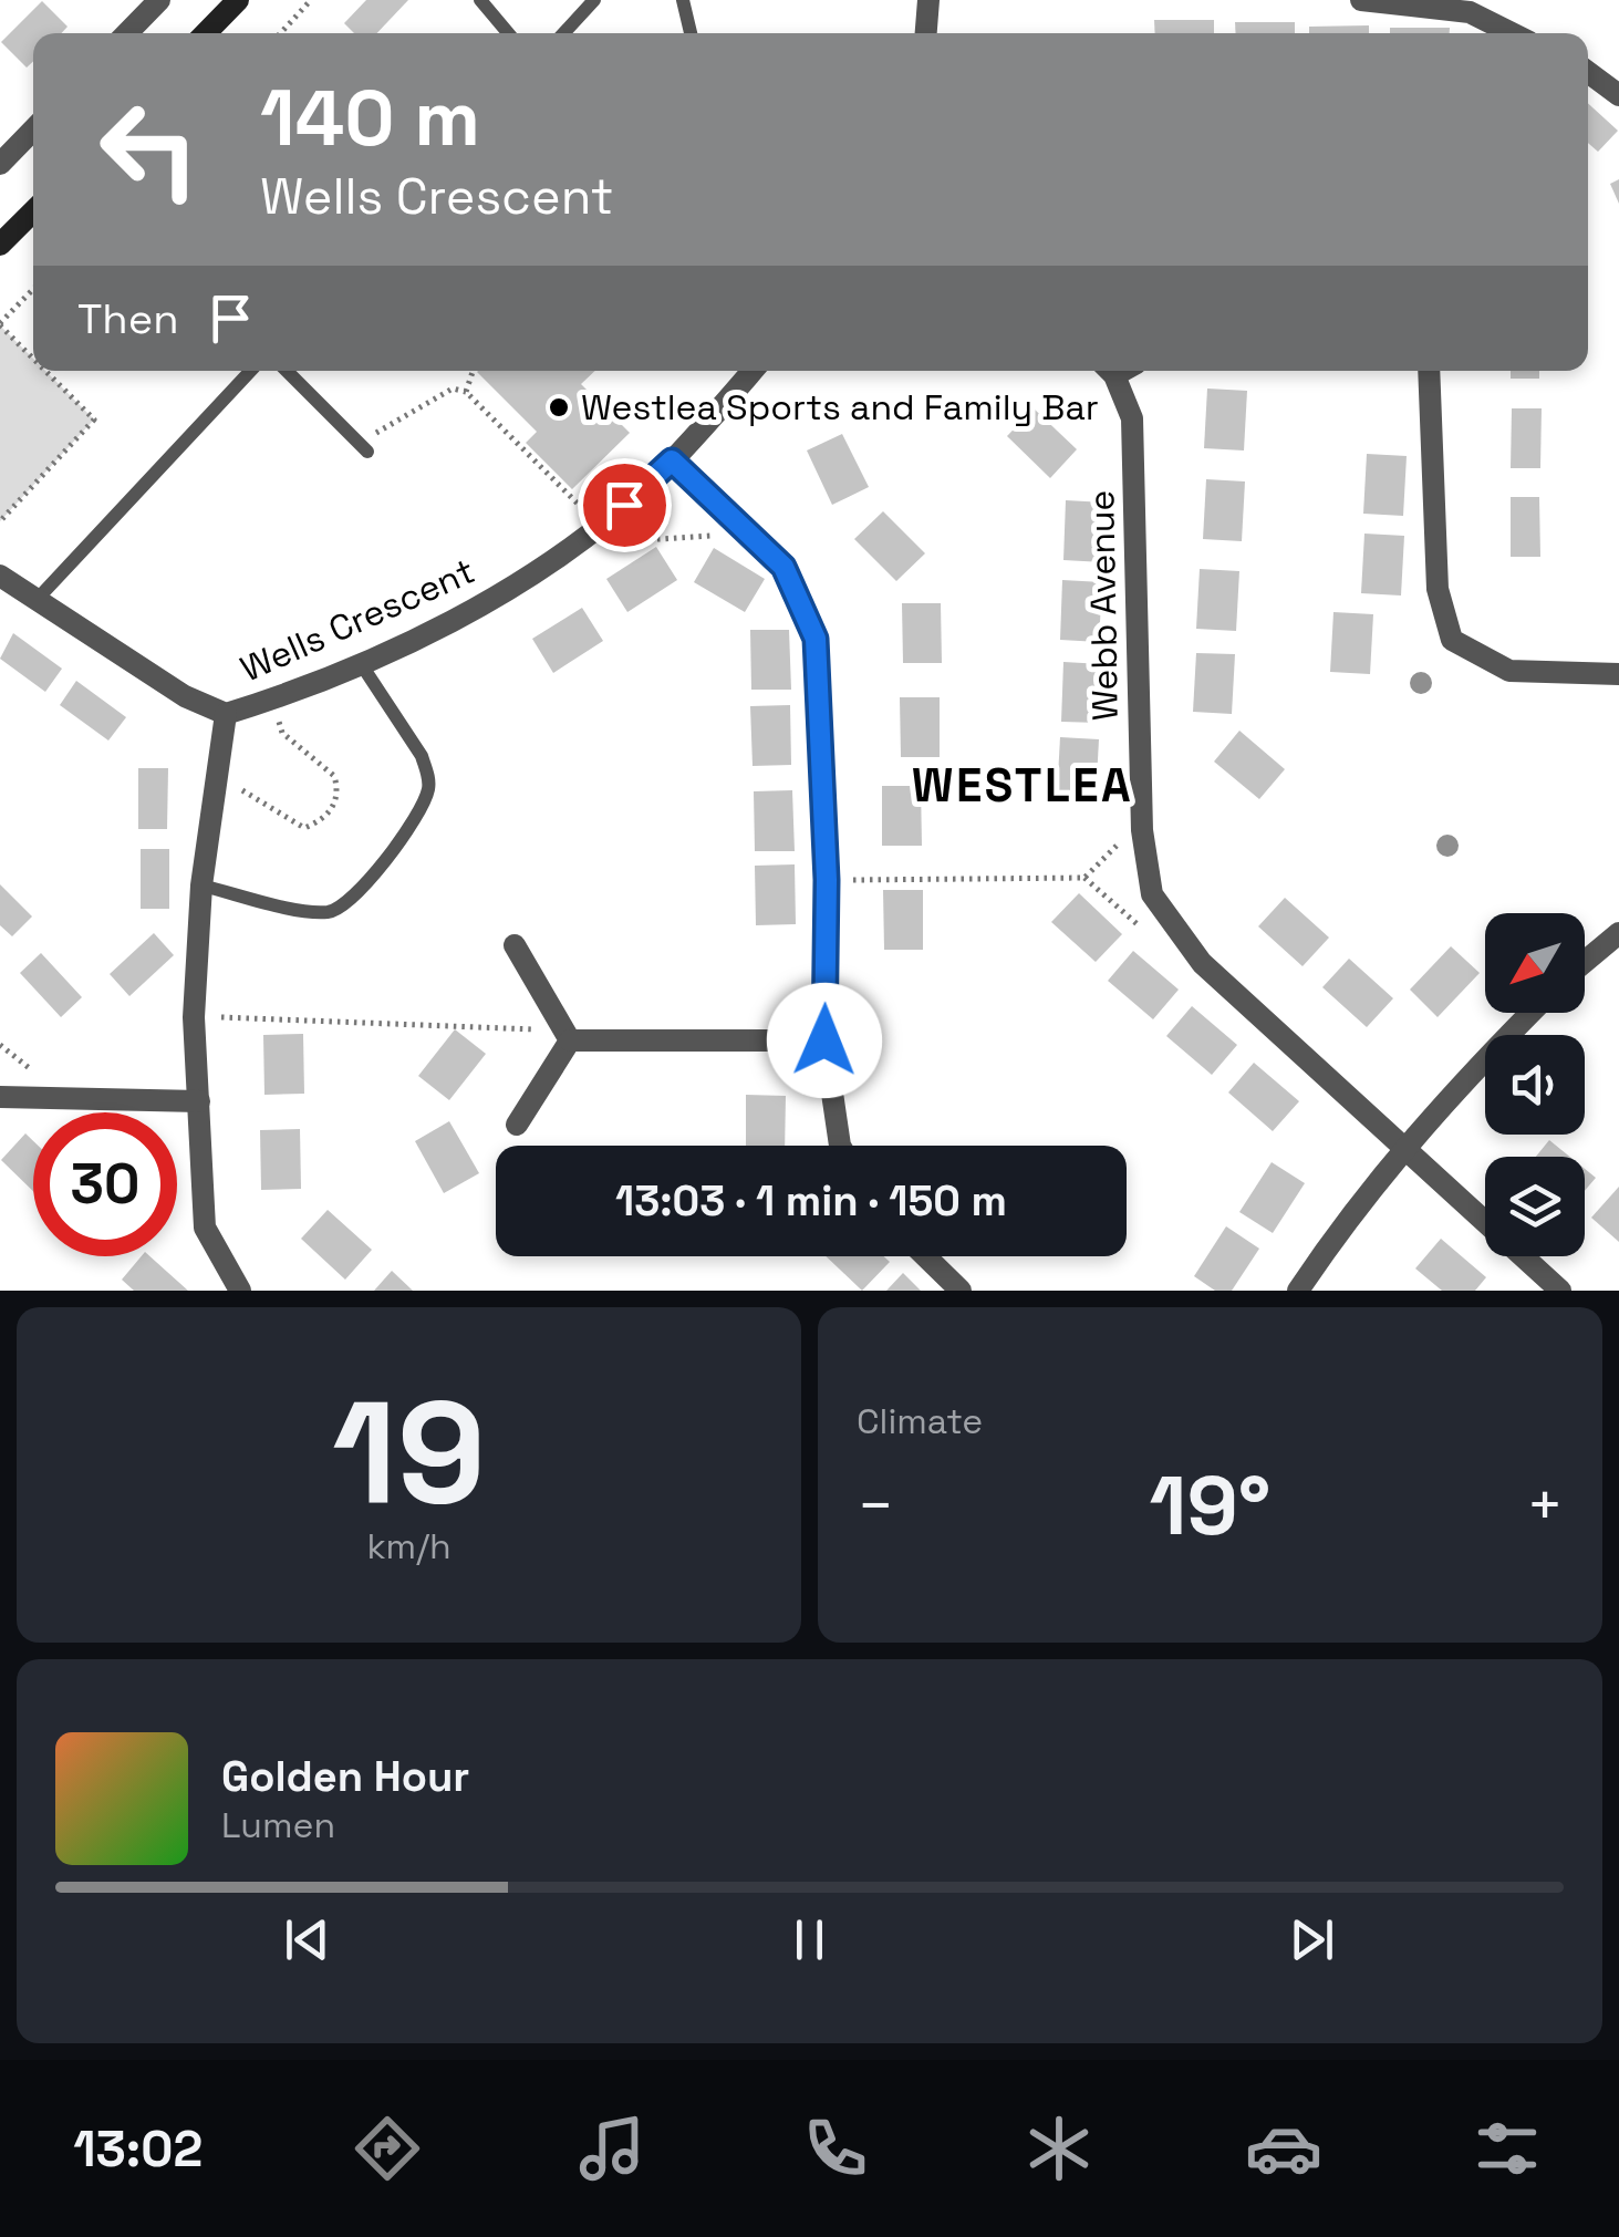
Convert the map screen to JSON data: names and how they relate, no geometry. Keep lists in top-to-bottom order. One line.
{"streets":{"street":["Webb Avenue","Wells Crescent"]},"districts":["WESTLEA"],"places":["Westlea Sports and Family Bar"],"north":"bottom left","page":{"turn":["140 m","Wells Crescent"],"then":"Then","limit":"30","trip":"13:03 · 1 min · 150 m","tile":[["19","km/h"],"Climate"],"heat":["−","19°","+"],"song":["Golden Hour","Lumen"],"tabs":"13:02"}}
